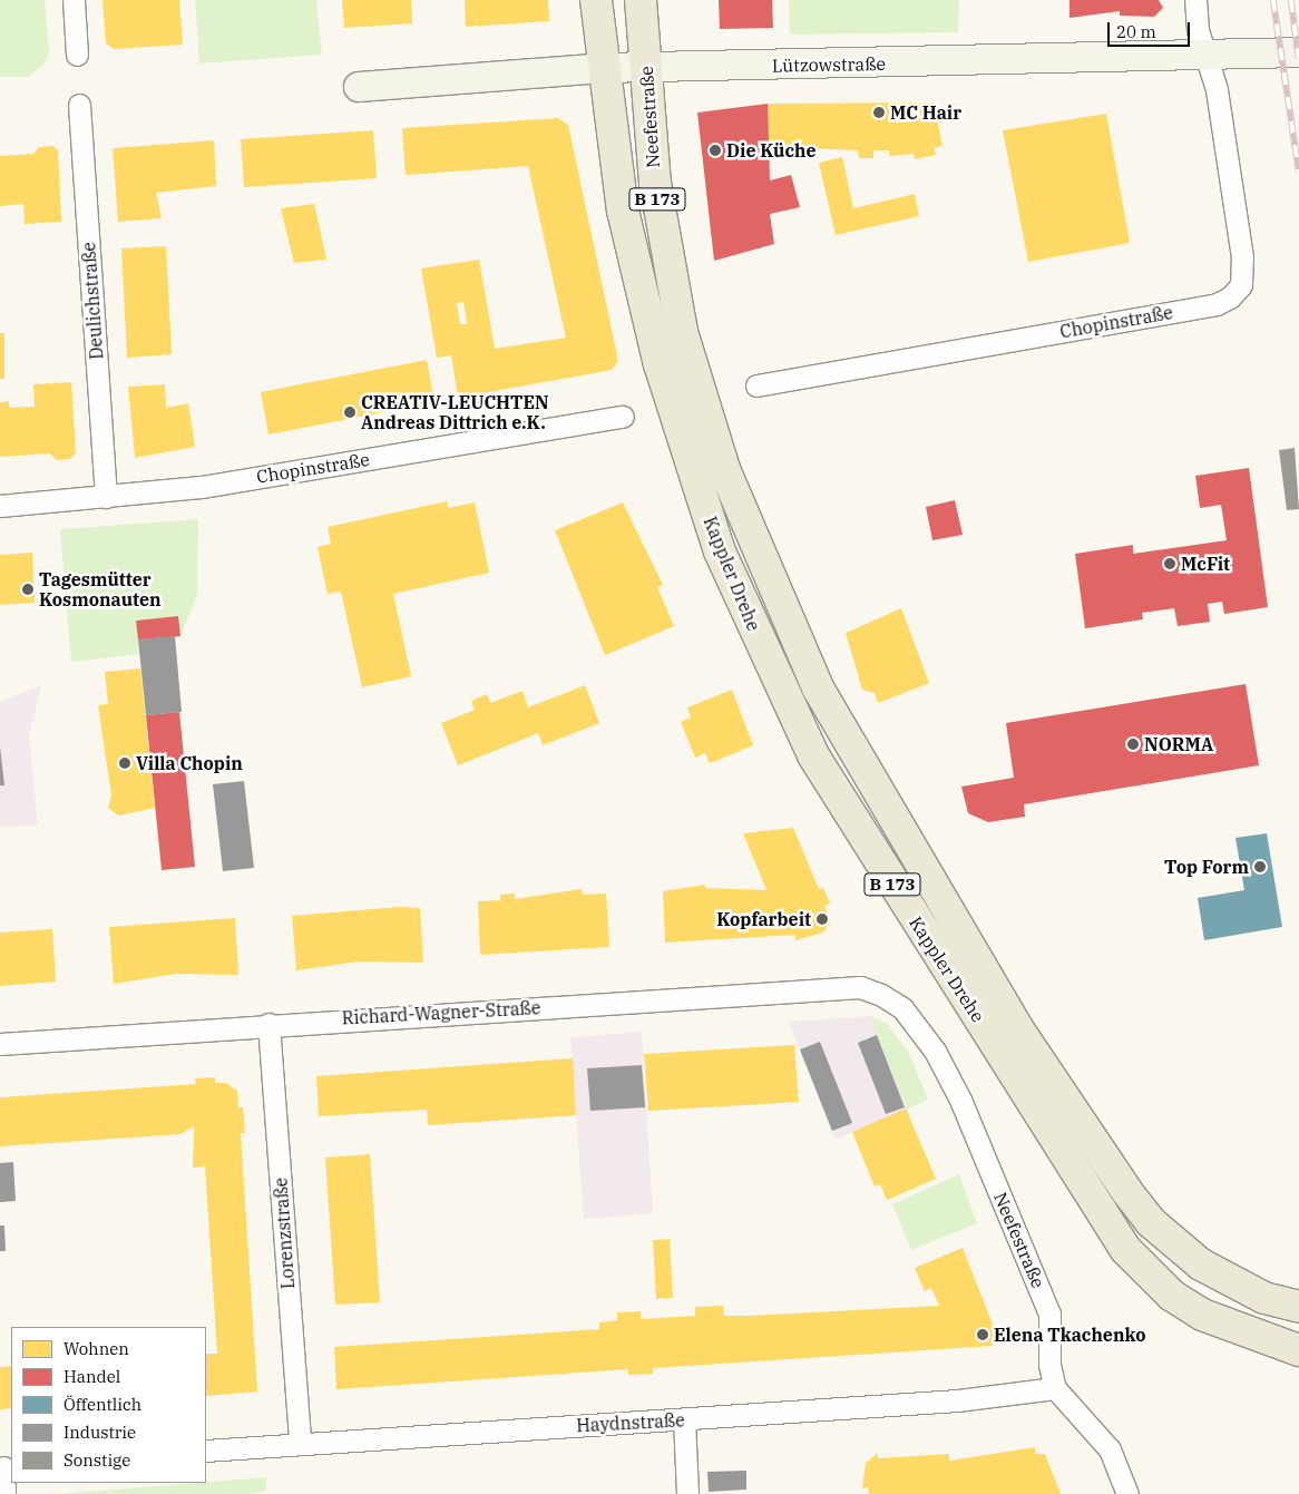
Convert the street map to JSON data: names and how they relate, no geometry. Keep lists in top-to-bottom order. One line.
{"streets":{"main road":["Neefestraße","B 173","Kappler Drehe"],"street":["Lützowstraße","Deulichstraße","Chopinstraße","Richard-Wagner-Straße","Lorenzstraße","Haydnstraße"]},"crossings":[["Lützowstraße","Neefestraße"],["Lützowstraße","Chopinstraße"],["Neefestraße","Kappler Drehe"],["Neefestraße","Richard-Wagner-Straße"],["Neefestraße","Haydnstraße"],["Deulichstraße","Chopinstraße"],["Richard-Wagner-Straße","Lorenzstraße"],["Lorenzstraße","Haydnstraße"]],"places":["MC Hair","Die Küche","CREATIV-LEUCHTEN Andreas Dittrich e.K.","McFit","Tagesmütter Kosmonauten","NORMA","Villa Chopin","Top Form","Kopfarbeit","Elena Tkachenko"],"legend":["Wohnen","Handel","Öffentlich","Industrie","Sonstige"],"scale_bar":"20 m"}
